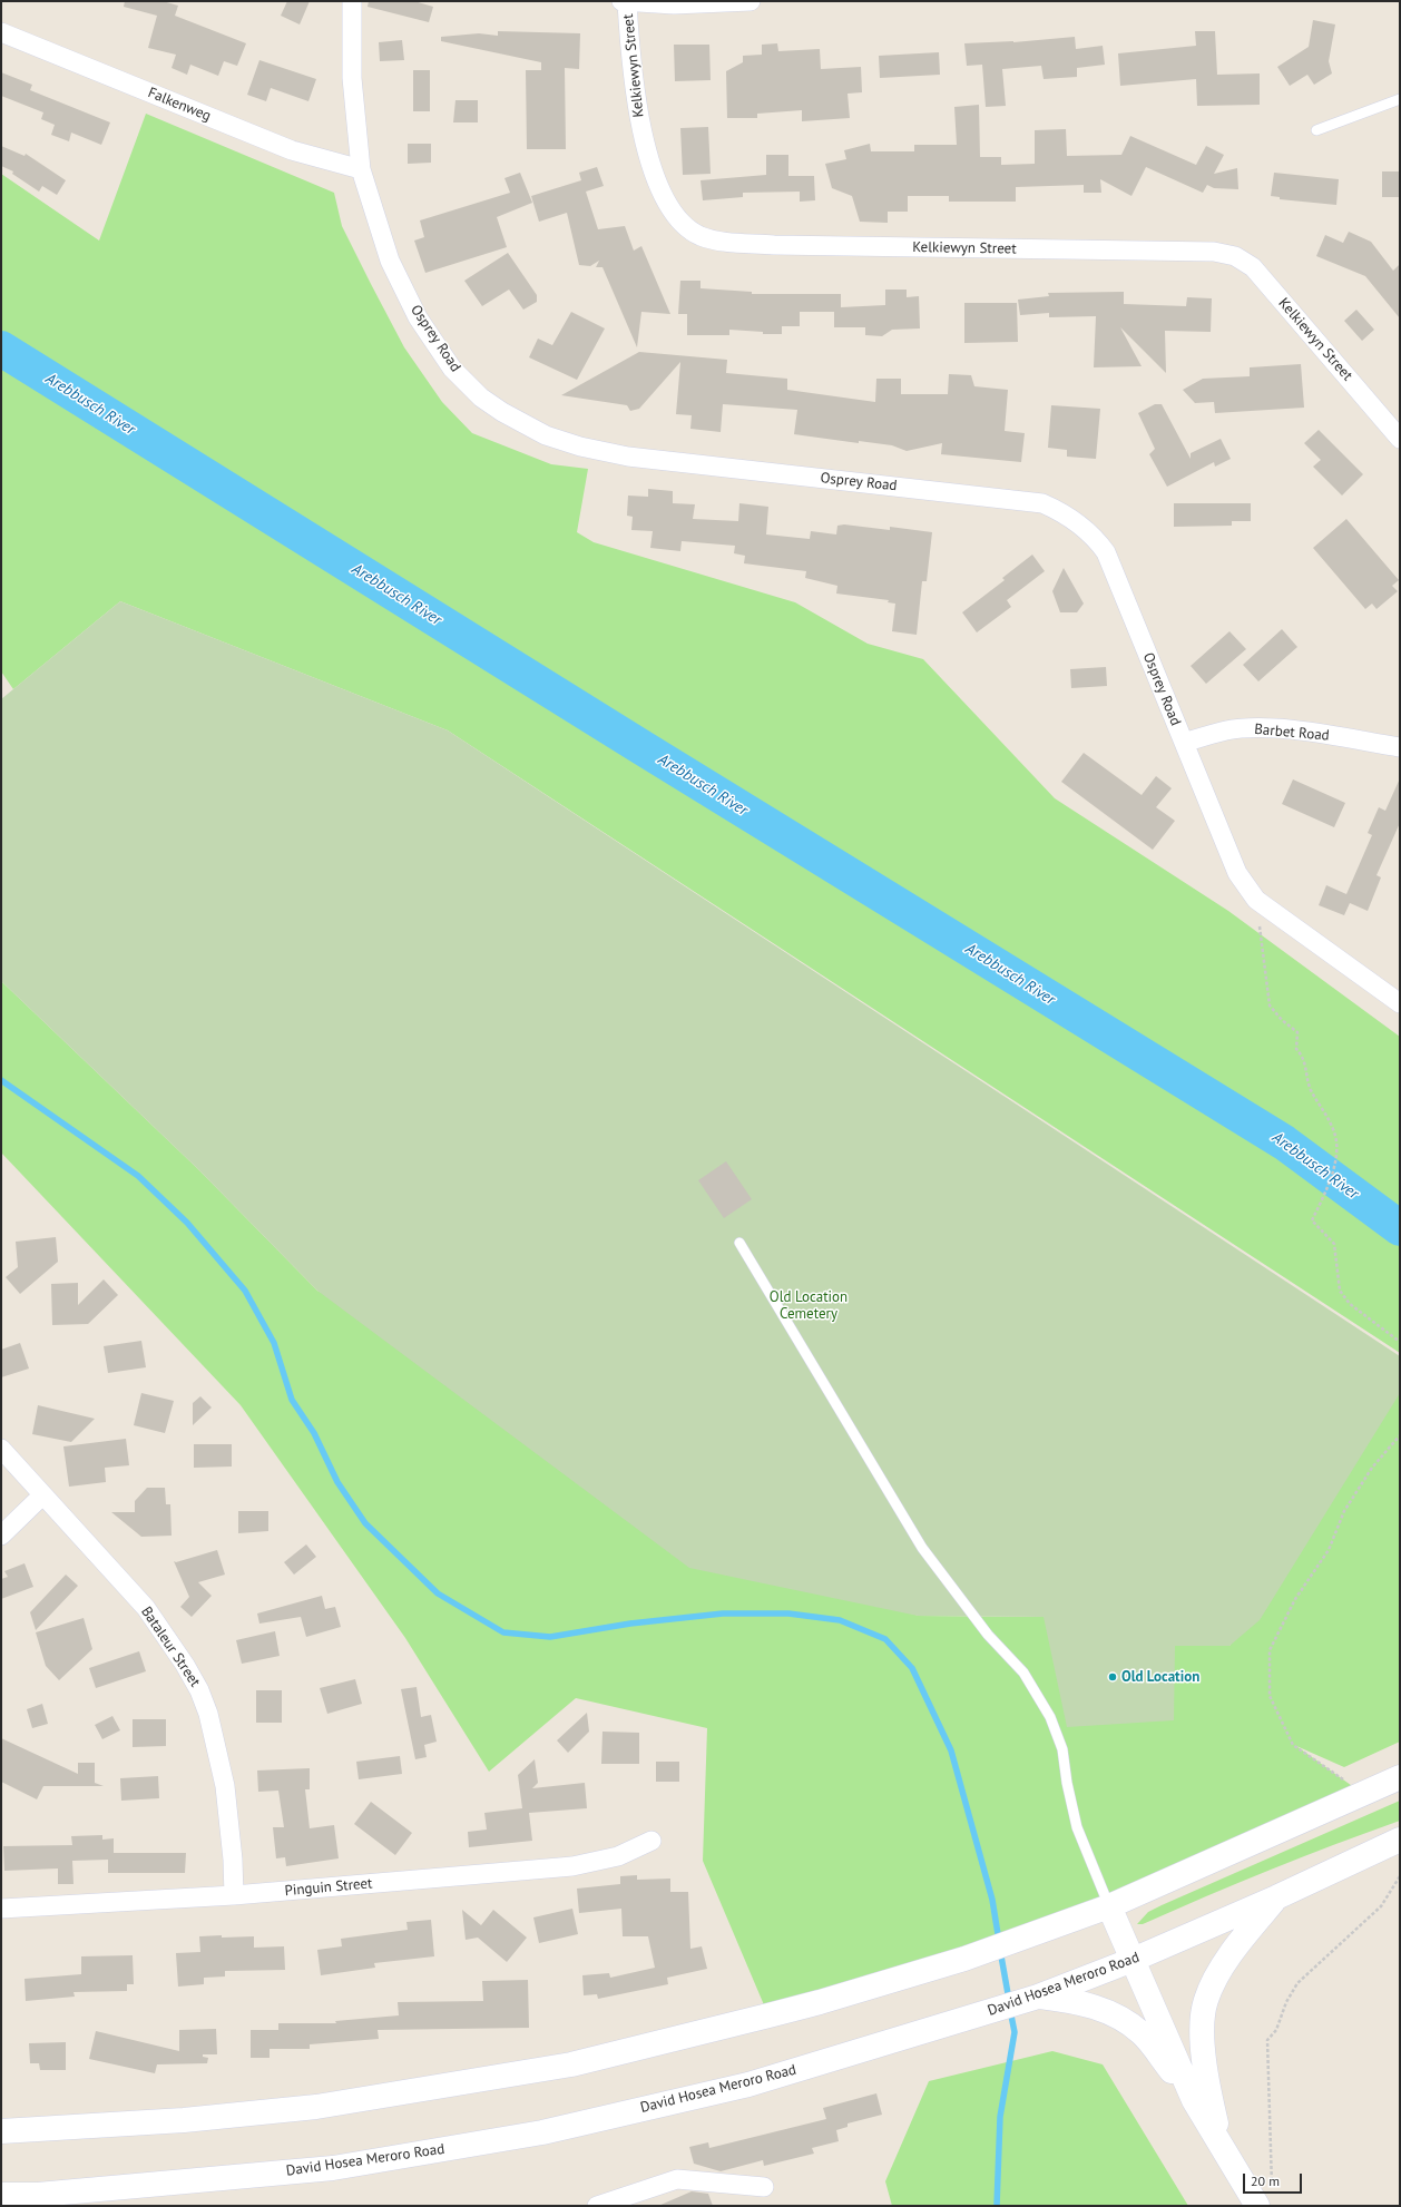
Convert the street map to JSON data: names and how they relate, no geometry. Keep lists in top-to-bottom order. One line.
{"streets":{"main road":["David Hosea Meroro Road"],"street":["Kelkiewyn Street","Falkenweg","Osprey Road","Barbet Road","Bataleur Street","Pinguin Street"]},"crossings":[["Falkenweg","Osprey Road"],["Osprey Road","Barbet Road"],["Bataleur Street","Pinguin Street"]],"water":["Arebbusch River"],"parks":["Old Location Cemetery"],"places":["Old Location"],"scale_bar":"20 m"}
